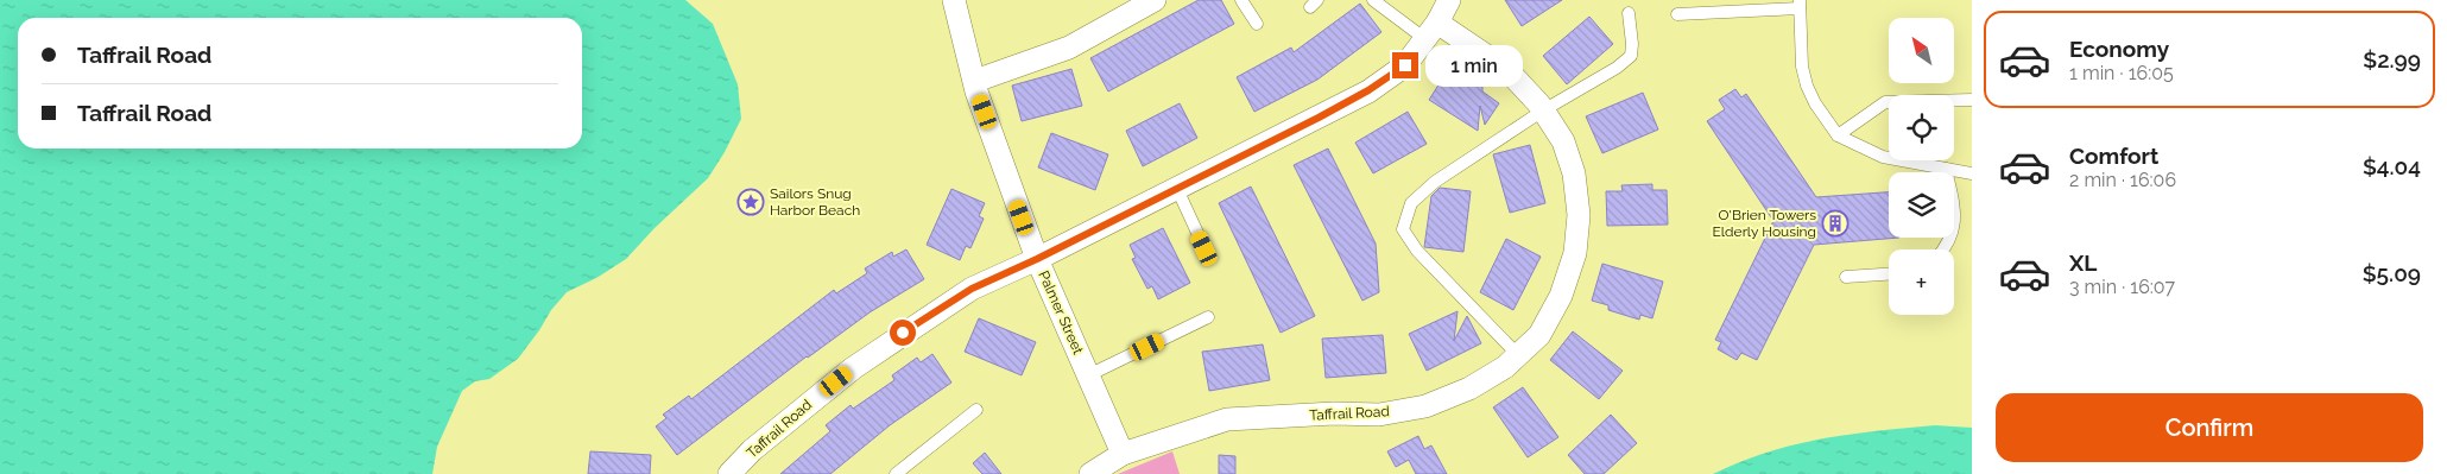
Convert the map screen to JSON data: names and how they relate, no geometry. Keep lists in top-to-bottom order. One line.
{"streets":{"street":["Palmer Street","Taffrail Road"]},"crossings":[["Palmer Street","Taffrail Road"]],"places":{"place":["Sailors Snug Harbor Beach"],"building":["O'Brien Towers Elderly Housing"]},"north":"top left","page":{"list":[{"name":"Economy","note":"1 min · 16:05","value":"$2.99"},{"name":"Comfort","note":"2 min · 16:06","value":"$4.04"},{"name":"XL","note":"3 min · 16:07","value":"$5.09"}],"map_buttons":"+","banner":["Taffrail Road","Taffrail Road"],"bubble":"1 min","buttons":"Confirm"}}
